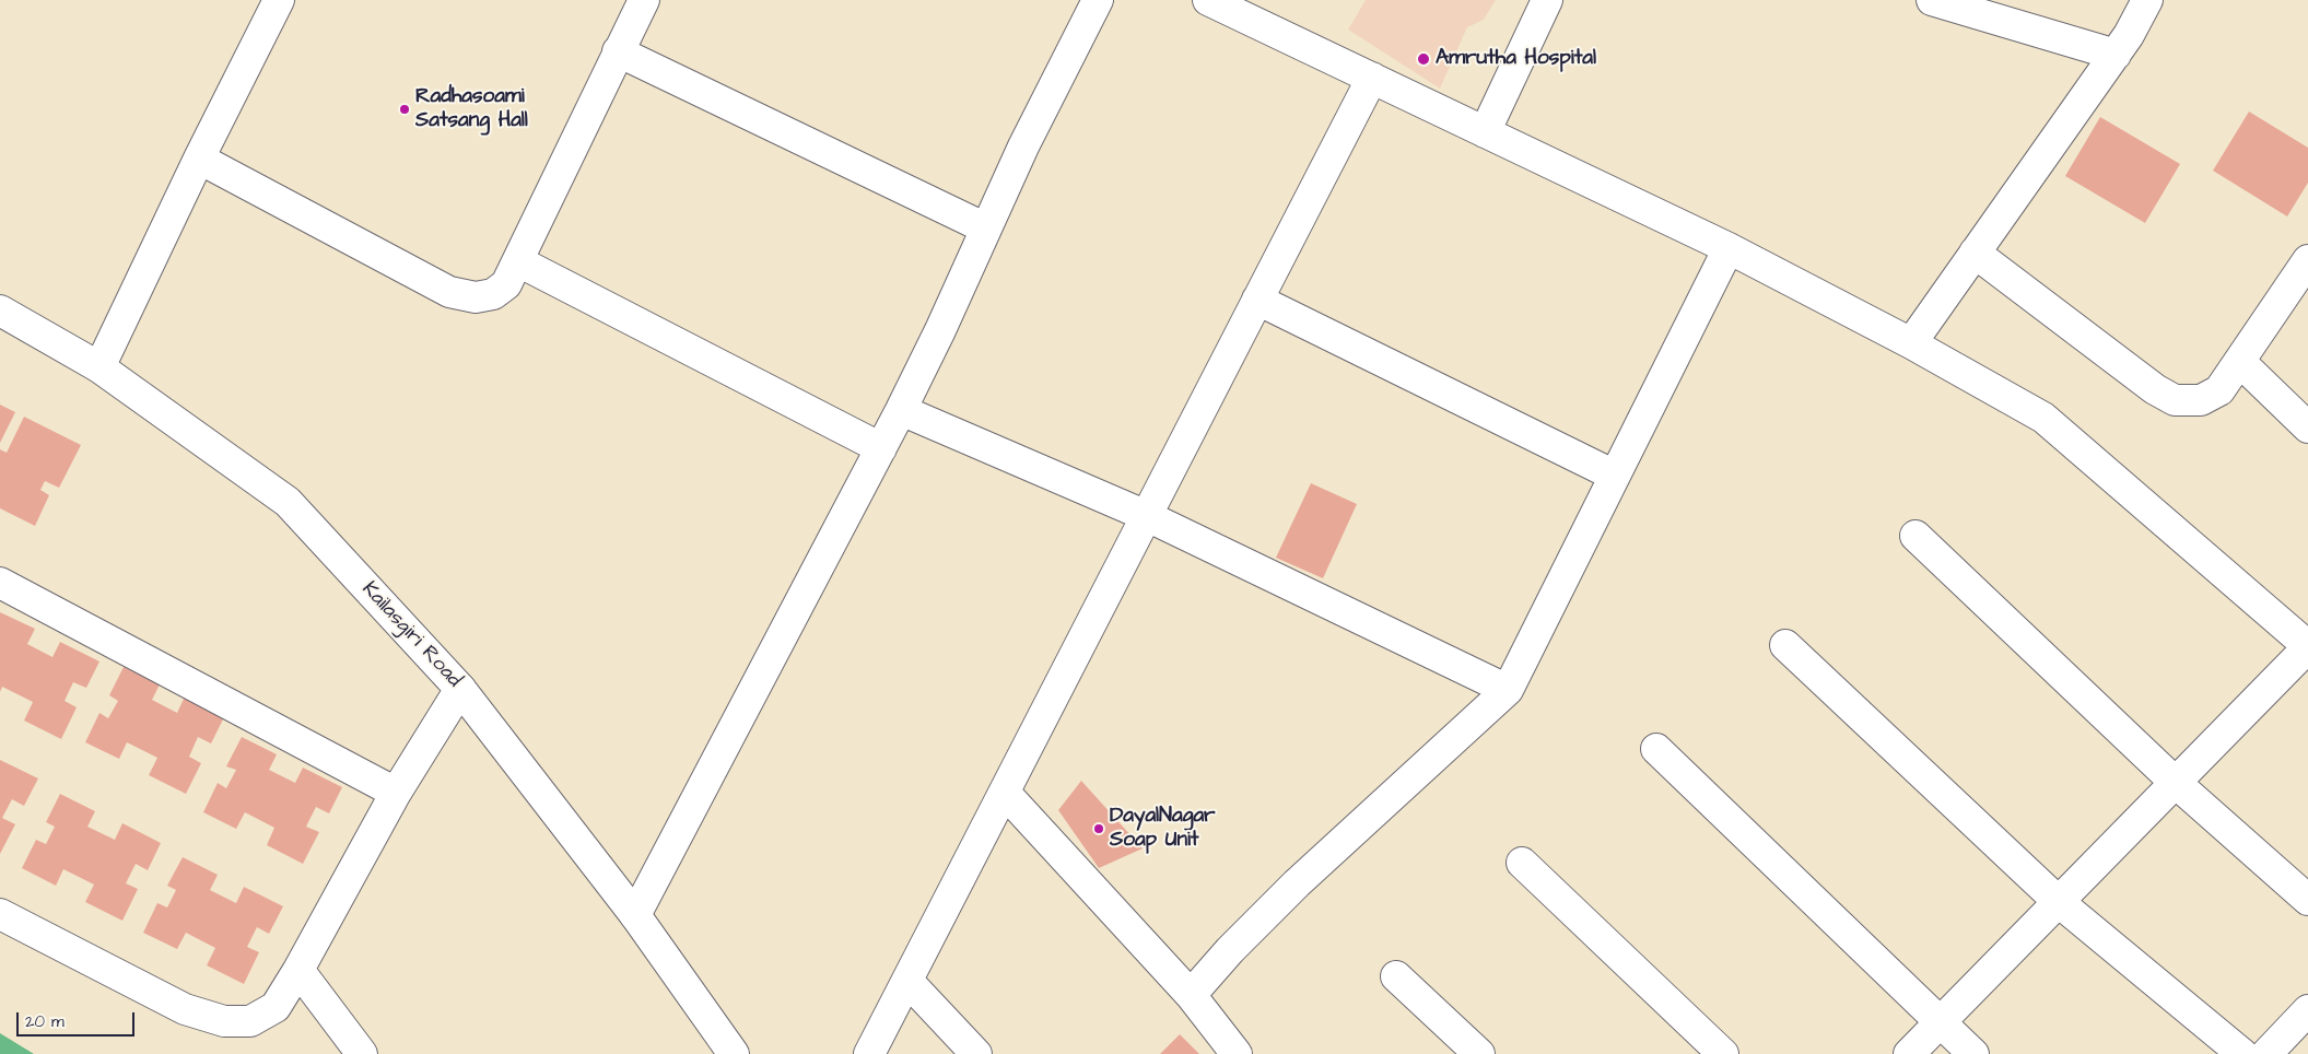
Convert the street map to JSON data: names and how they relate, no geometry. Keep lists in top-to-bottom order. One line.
{"streets":{"street":["Kailasgiri Road"]},"places":["Amrutha Hospital","Radhasoami Satsang Hall","DayalNagar Soap Unit"],"scale_bar":"20 m"}
